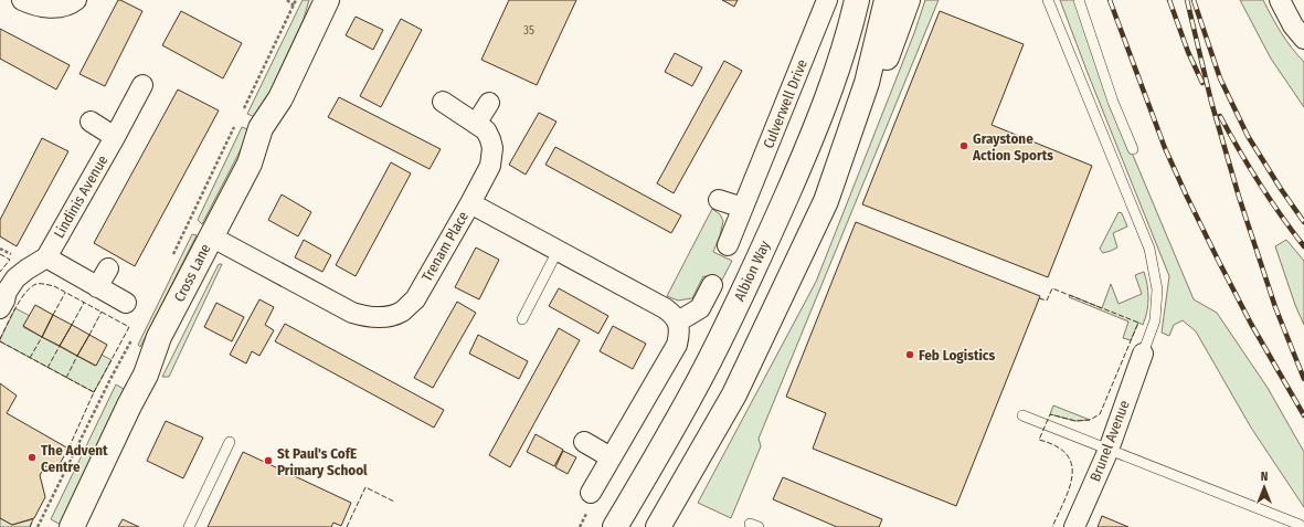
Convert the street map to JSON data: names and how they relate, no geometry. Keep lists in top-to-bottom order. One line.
{"streets":{"main road":["Albion Way","Cross Lane"],"street":["Culverwell Drive","Lindinis Avenue","Trenam Place","Brunel Avenue"]},"crossings":[["Trenam Place","Cross Lane"]],"places":["Graystone Action Sports","Feb Logistics","The Advent Centre","St Paul's CofE Primary School"],"house_numbers":["35"],"north":"top"}
